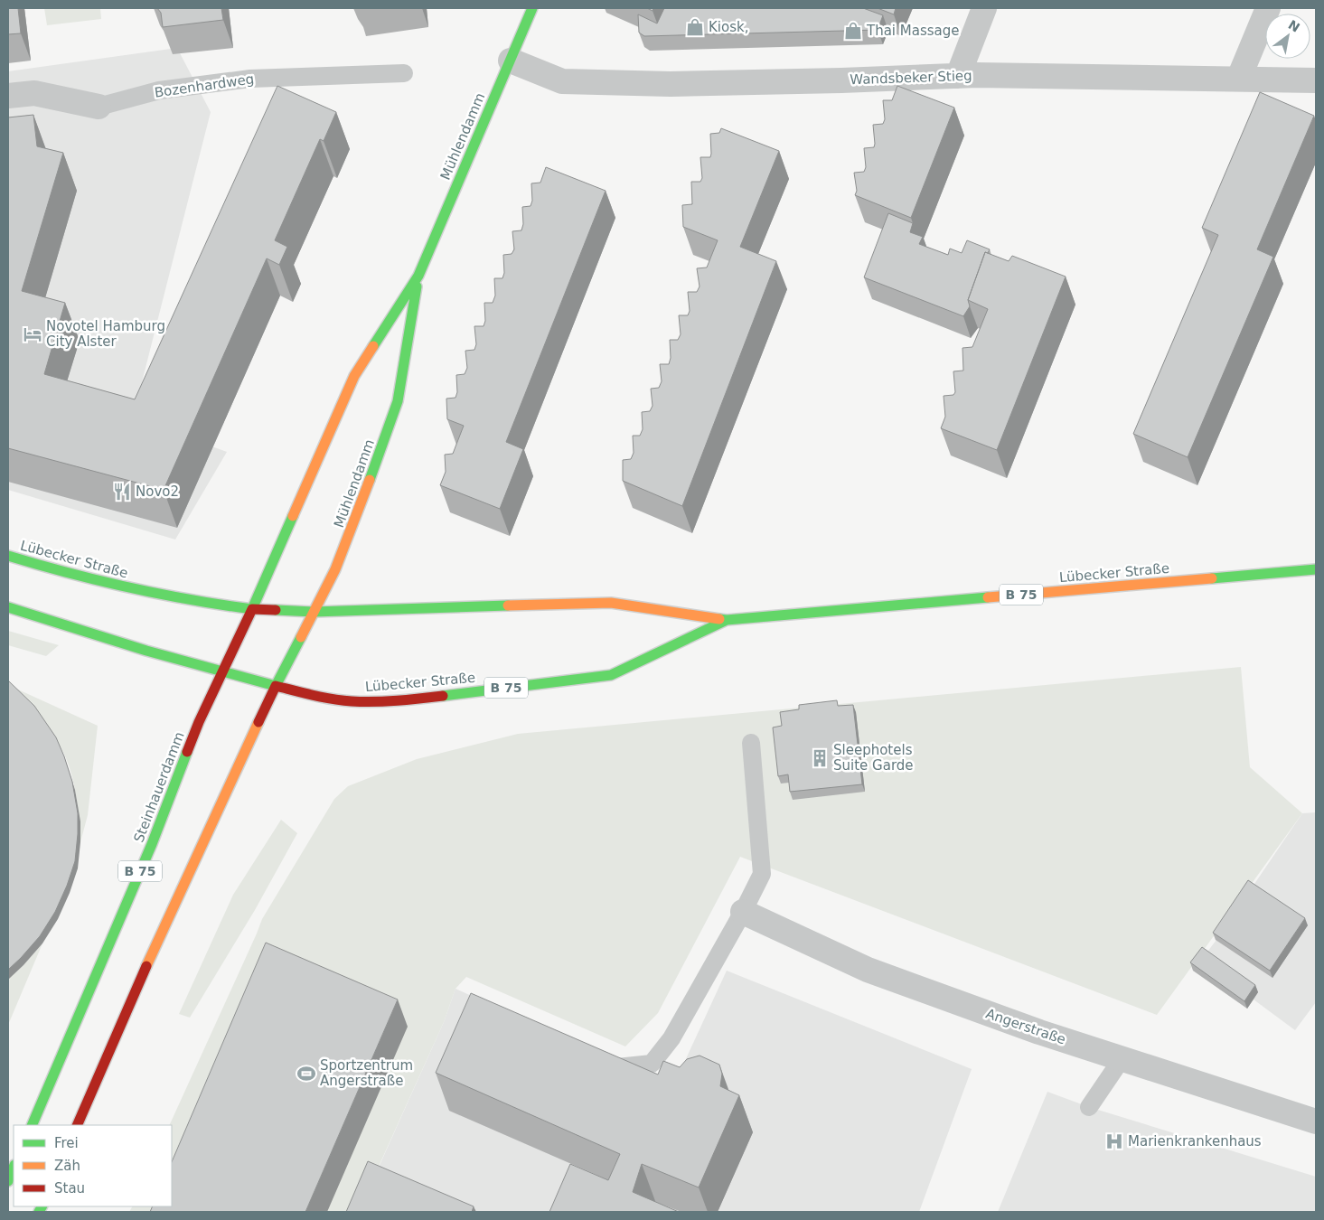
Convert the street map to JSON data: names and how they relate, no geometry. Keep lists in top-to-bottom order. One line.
{"streets":{"main road":["Mühlendamm","Lübecker Straße","B 75","Steinhauerdamm"],"street":["Wandsbeker Stieg","Bozenhardweg","Angerstraße"]},"crossings":[["Wandsbeker Stieg","Mühlendamm"],["Mühlendamm","Lübecker Straße"],["Mühlendamm","B 75"],["Mühlendamm","Steinhauerdamm"],["Lübecker Straße","B 75"],["Lübecker Straße","Steinhauerdamm"]],"places":{"shop":["Kiosk,","Thai Massage"],"hotel":["Novotel Hamburg City Alster"],"restaurant":["Novo2"],"building":["Sleephotels Suite Garde"],"sports":["Sportzentrum Angerstraße"],"hospital":["Marienkrankenhaus"]},"legend":["Frei","Zäh","Stau"],"north":"top right"}
